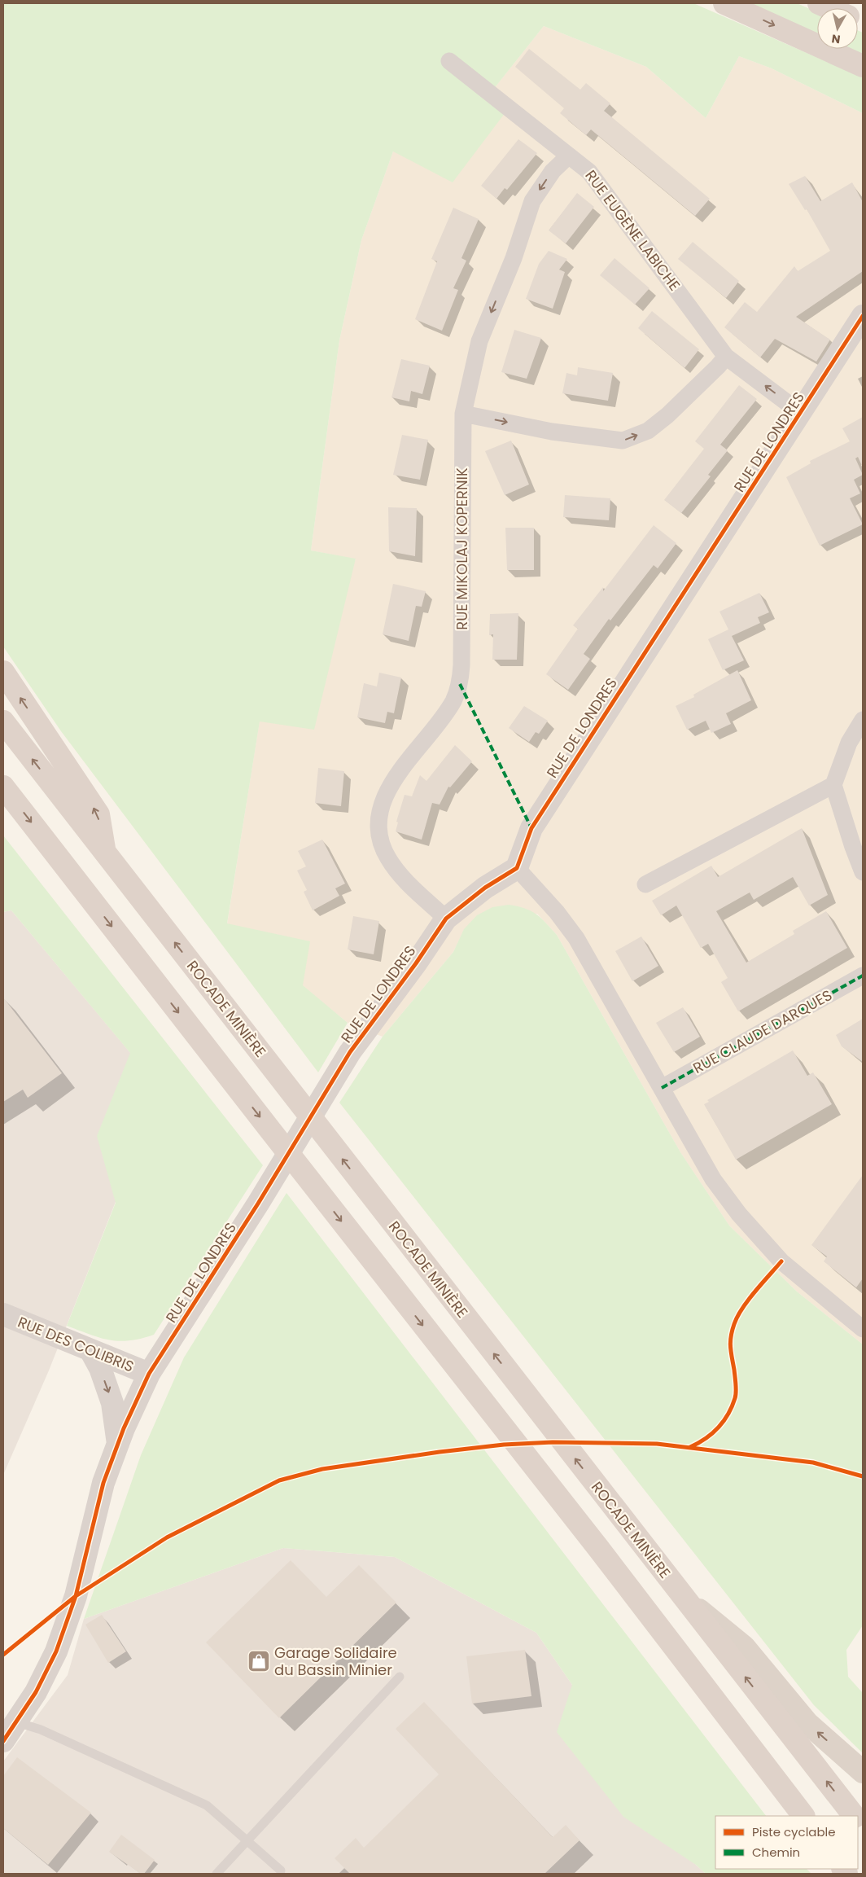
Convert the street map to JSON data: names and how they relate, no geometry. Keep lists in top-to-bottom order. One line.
{"streets":{"highway":["ROCADE MINIÈRE"],"street":["RUE EUGÈNE LABICHE","RUE DE LONDRES","RUE MIKOLAJ KOPERNIK","RUE CLAUDE DARQUES","RUE DES COLIBRIS"]},"crossings":[["RUE EUGÈNE LABICHE","RUE DE LONDRES"],["RUE EUGÈNE LABICHE","RUE MIKOLAJ KOPERNIK"],["RUE DE LONDRES","RUE MIKOLAJ KOPERNIK"],["RUE DE LONDRES","RUE DES COLIBRIS"]],"places":{"shop":["Garage Solidaire du Bassin Minier"]},"legend":["Piste cyclable","Chemin"],"north":"bottom"}
